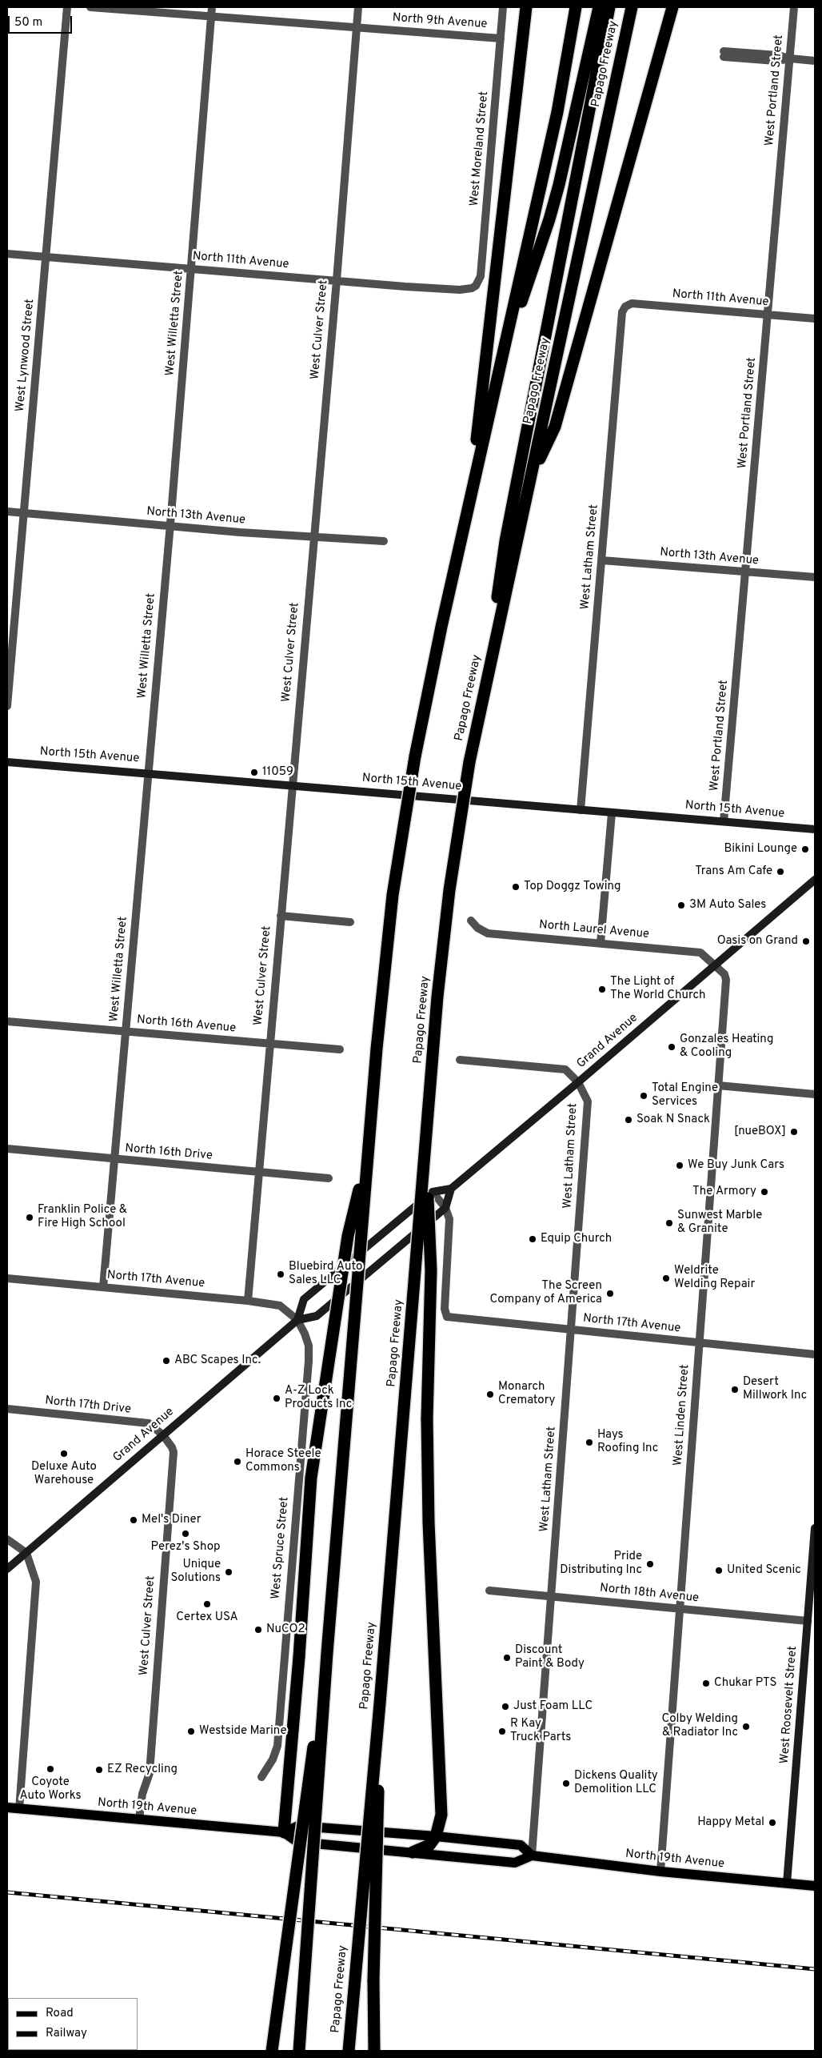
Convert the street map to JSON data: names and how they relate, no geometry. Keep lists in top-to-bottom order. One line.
{"streets":{"highway":["Papago Freeway"],"main road":["North 15th Avenue","Grand Avenue","West Roosevelt Street","North 19th Avenue"],"street":["North 9th Avenue","West Portland Street","West Moreland Street","North 11th Avenue","West Willetta Street","West Culver Street","West Lynwood Street","North 13th Avenue","West Latham Street","North Laurel Avenue","North 16th Avenue","North 16th Drive","North 17th Avenue","North 17th Drive","West Linden Street","West Spruce Street","North 18th Avenue"]},"crossings":[["North 9th Avenue","West Moreland Street"],["North 9th Avenue","West Willetta Street"],["North 9th Avenue","West Culver Street"],["West Portland Street","North 11th Avenue"],["West Portland Street","North 13th Avenue"],["West Portland Street","North 15th Avenue"],["West Moreland Street","North 11th Avenue"],["North 11th Avenue","West Willetta Street"],["North 11th Avenue","West Culver Street"],["North 11th Avenue","West Lynwood Street"],["North 11th Avenue","West Latham Street"],["West Willetta Street","North 13th Avenue"],["West Willetta Street","North 15th Avenue"],["West Willetta Street","North 16th Avenue"],["West Willetta Street","North 16th Drive"],["West Willetta Street","North 17th Avenue"],["West Culver Street","North 13th Avenue"],["West Culver Street","North 15th Avenue"],["West Culver Street","North 16th Avenue"],["West Culver Street","Grand Avenue"],["West Culver Street","North 16th Drive"],["West Culver Street","North 17th Avenue"],["West Culver Street","North 17th Drive"],["West Culver Street","North 19th Avenue"],["West Lynwood Street","North 13th Avenue"],["North 13th Avenue","West Latham Street"],["West Latham Street","North 15th Avenue"],["West Latham Street","Grand Avenue"],["West Latham Street","North 17th Avenue"],["West Latham Street","North 18th Avenue"],["West Latham Street","North 19th Avenue"],["North Laurel Avenue","Grand Avenue"],["North Laurel Avenue","West Linden Street"],["Grand Avenue","North 17th Avenue"],["Grand Avenue","North 17th Drive"],["Grand Avenue","West Linden Street"],["Grand Avenue","West Spruce Street"],["North 17th Avenue","West Linden Street"],["North 17th Avenue","West Spruce Street"],["West Linden Street","North 18th Avenue"],["West Linden Street","North 19th Avenue"],["North 18th Avenue","West Roosevelt Street"],["West Roosevelt Street","North 19th Avenue"]],"places":["11059","Bikini Lounge","Trans Am Cafe","Top Doggz Towing","3M Auto Sales","Oasis on Grand","The Light of The World Church","Gonzales Heating & Cooling","Total Engine Services","Soak N Snack","[nueBOX]","We Buy Junk Cars","The Armory","Franklin Police & Fire High School","Sunwest Marble & Granite","Equip Church","Bluebird Auto Sales LLC","Weldrite Welding Repair","The Screen Company of America","ABC Scapes Inc.","Desert Millwork Inc","Monarch Crematory","A-Z Lock Products Inc","Hays Roofing Inc","Deluxe Auto Warehouse","Horace Steele Commons","Mel's Diner","Perez's Shop","Pride Distributing Inc","United Scenic","Unique Solutions","Certex USA","NuCO2","Discount Paint & Body","Chukar PTS","Just Foam LLC","Colby Welding & Radiator Inc","Westside Marine","R Kay Truck Parts","Coyote Auto Works","EZ Recycling","Dickens Quality Demolition LLC","Happy Metal"],"legend":["Road","Railway"],"scale_bar":"50 m"}
